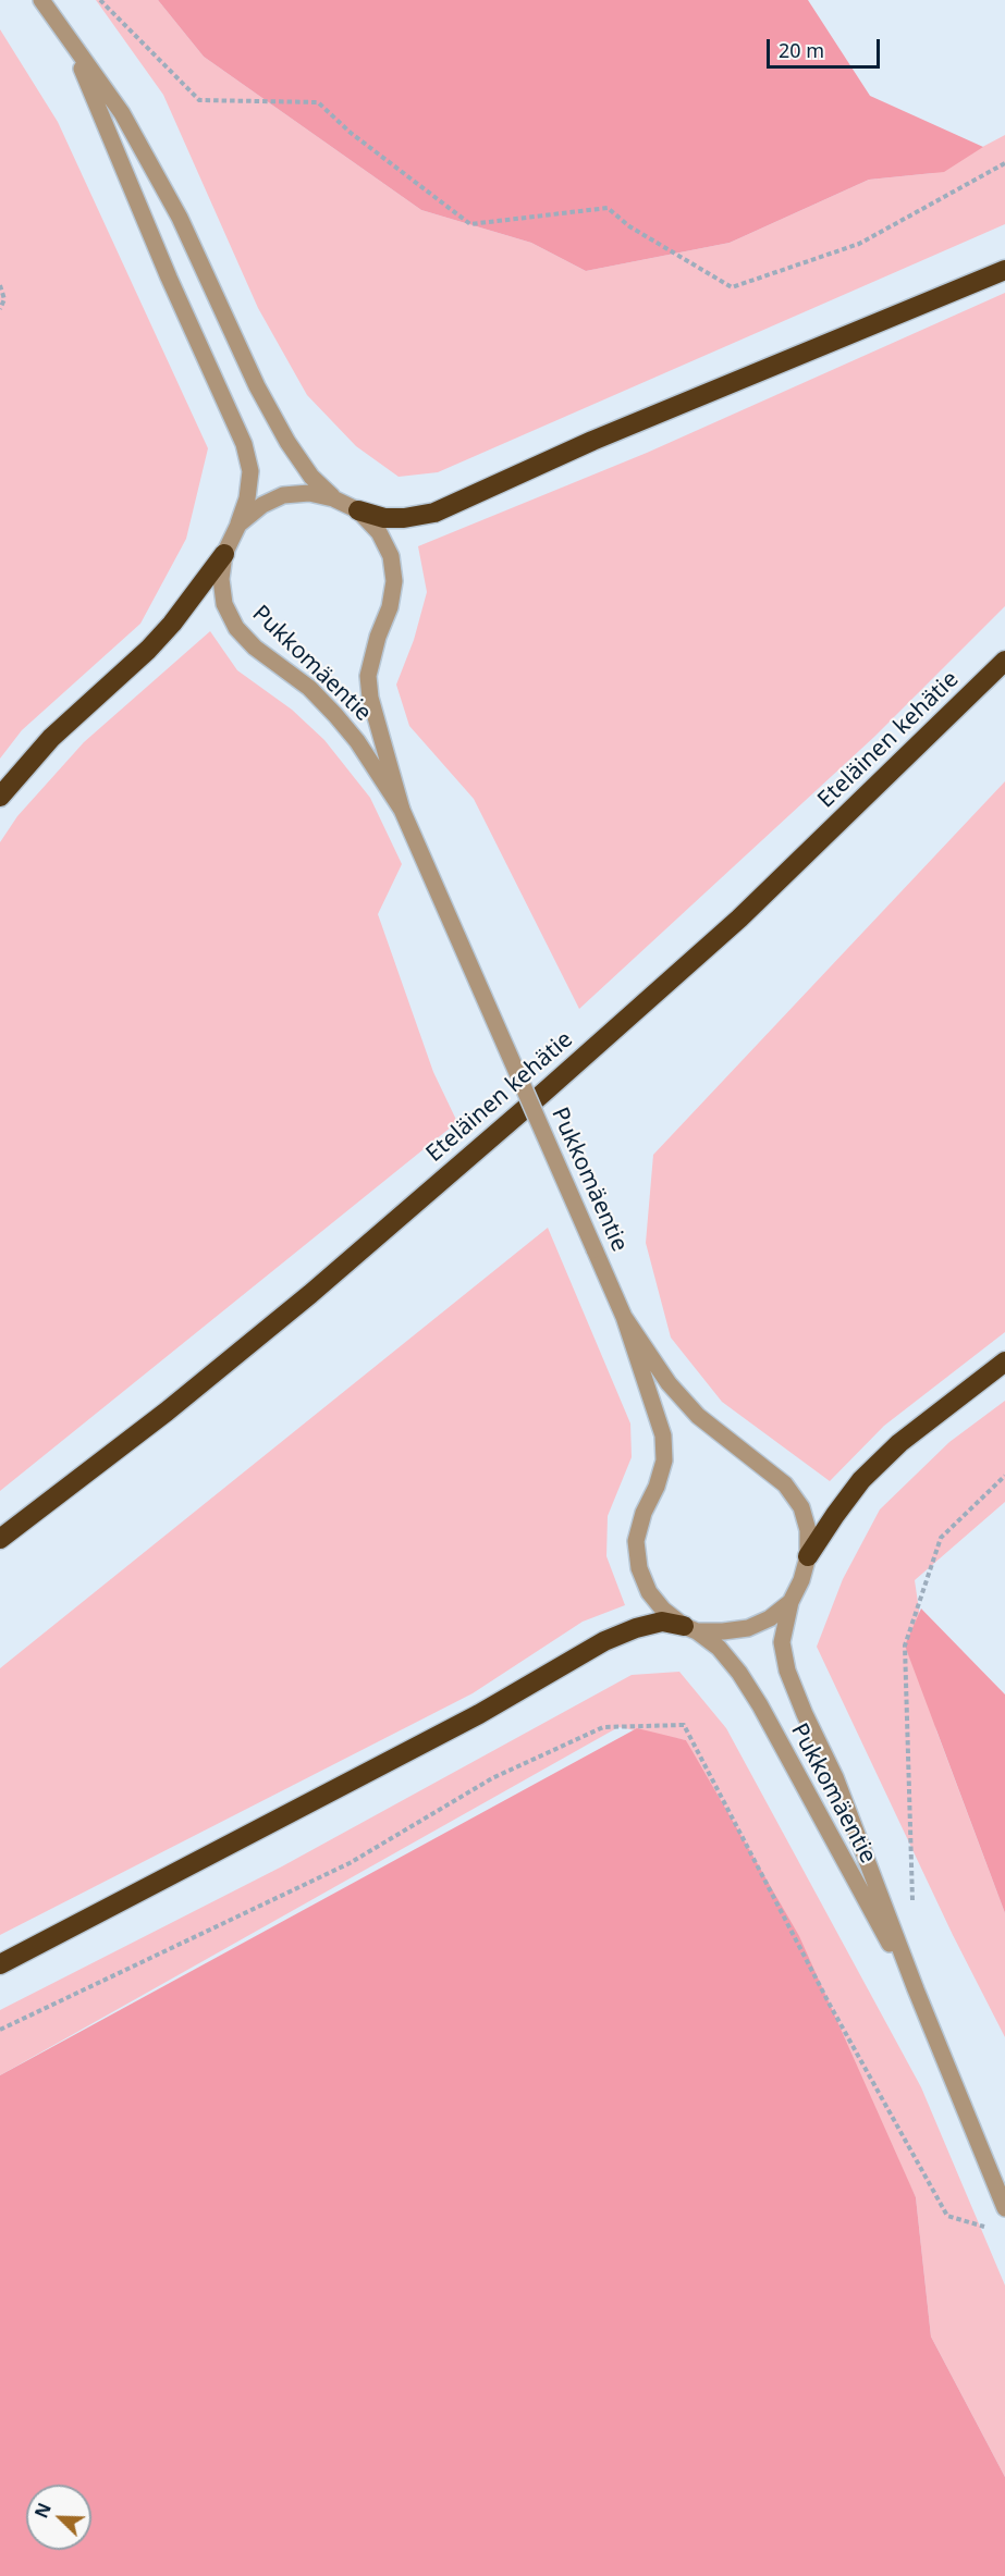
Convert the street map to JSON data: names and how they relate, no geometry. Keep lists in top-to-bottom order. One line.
{"streets":{"highway":["Eteläinen kehätie"],"street":["Pukkomäentie"]},"scale_bar":"20 m","north":"top left"}
